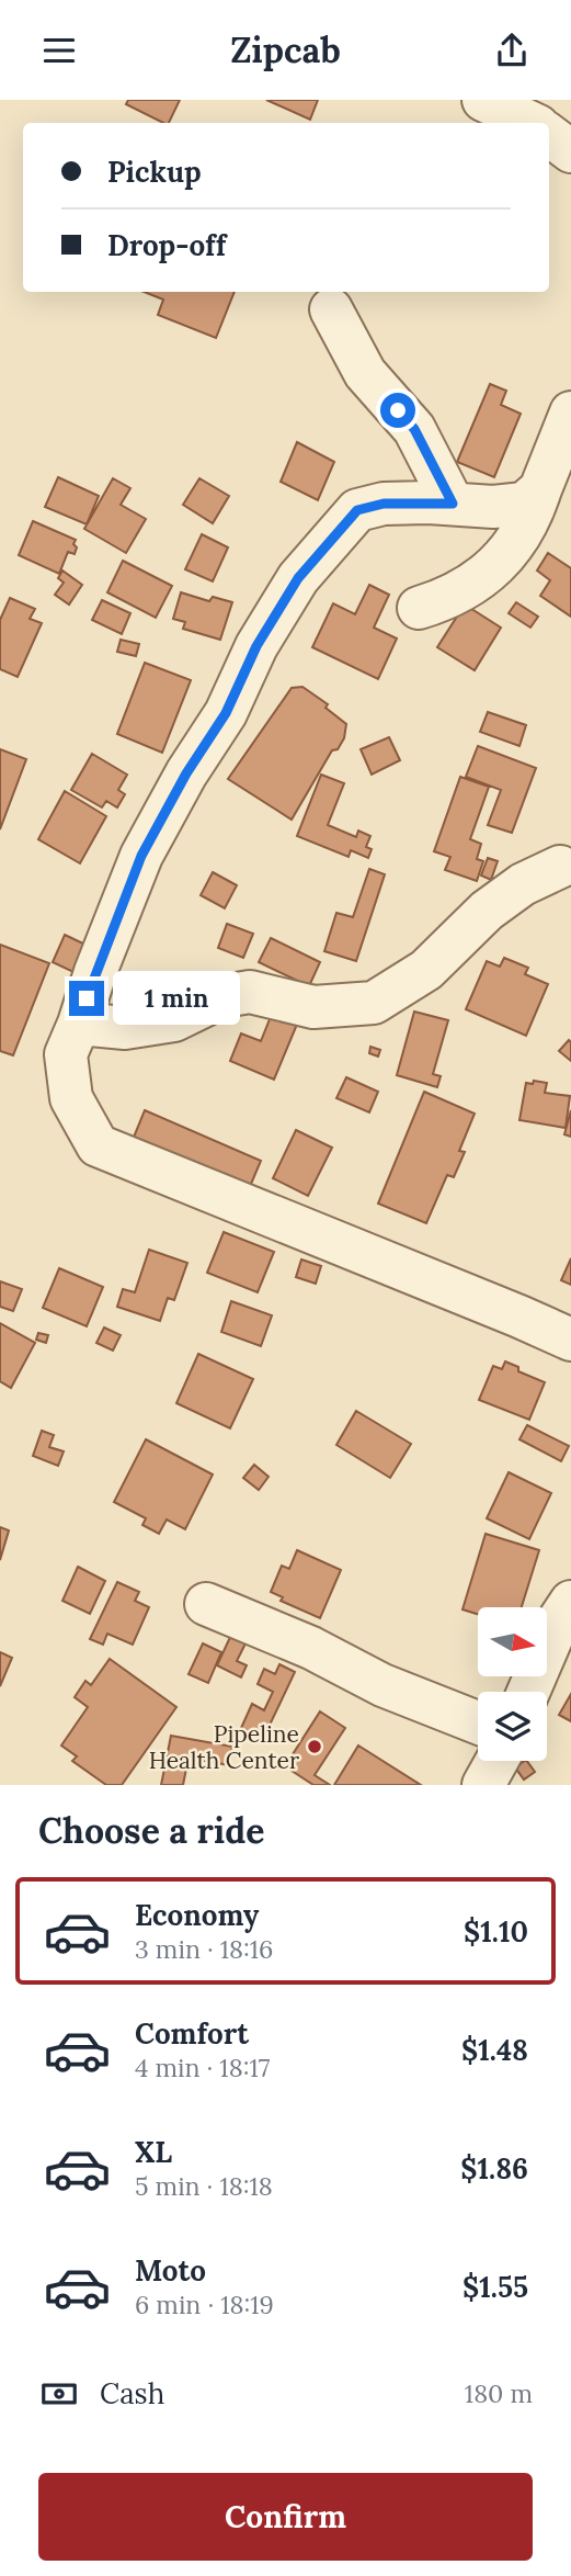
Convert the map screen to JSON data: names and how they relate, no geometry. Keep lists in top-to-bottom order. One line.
{"places":["Pipeline Health Center"],"north":"right","page":{"header":"Zipcab","banner":["Pickup","Drop-off"],"bubble":"1 min","heading":"Choose a ride","list":[{"name":"Economy","note":"3 min · 18:16","value":"$1.10"},{"name":"Comfort","note":"4 min · 18:17","value":"$1.48"},{"name":"XL","note":"5 min · 18:18","value":"$1.86"},{"name":"Moto","note":"6 min · 18:19","value":"$1.55"}],"pay":["Cash","180 m"],"buttons":"Confirm"}}
